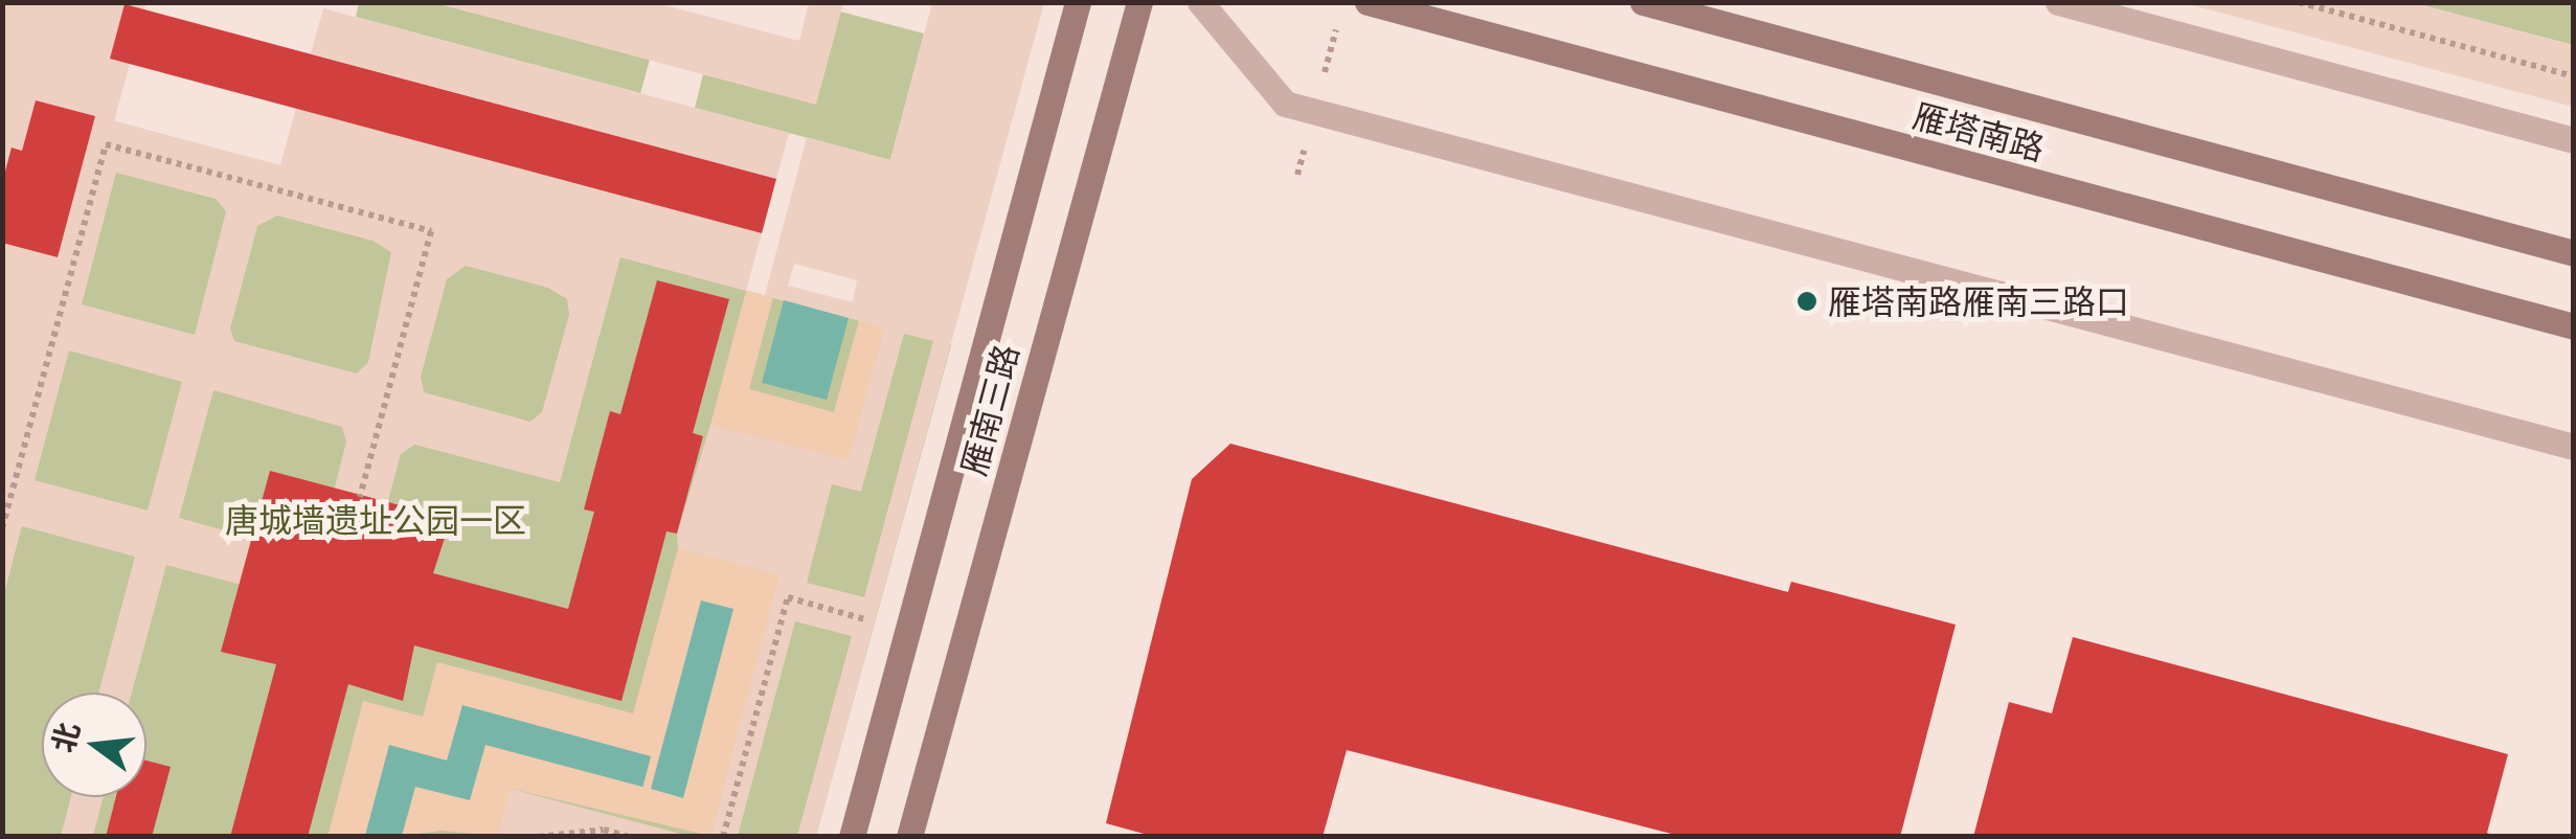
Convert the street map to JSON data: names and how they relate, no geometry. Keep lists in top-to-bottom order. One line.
{"streets":{"main road":["雁塔南路","雁南三路"]},"parks":["唐城墙遗址公园一区"],"places":["雁塔南路雁南三路口"],"north":"left"}
